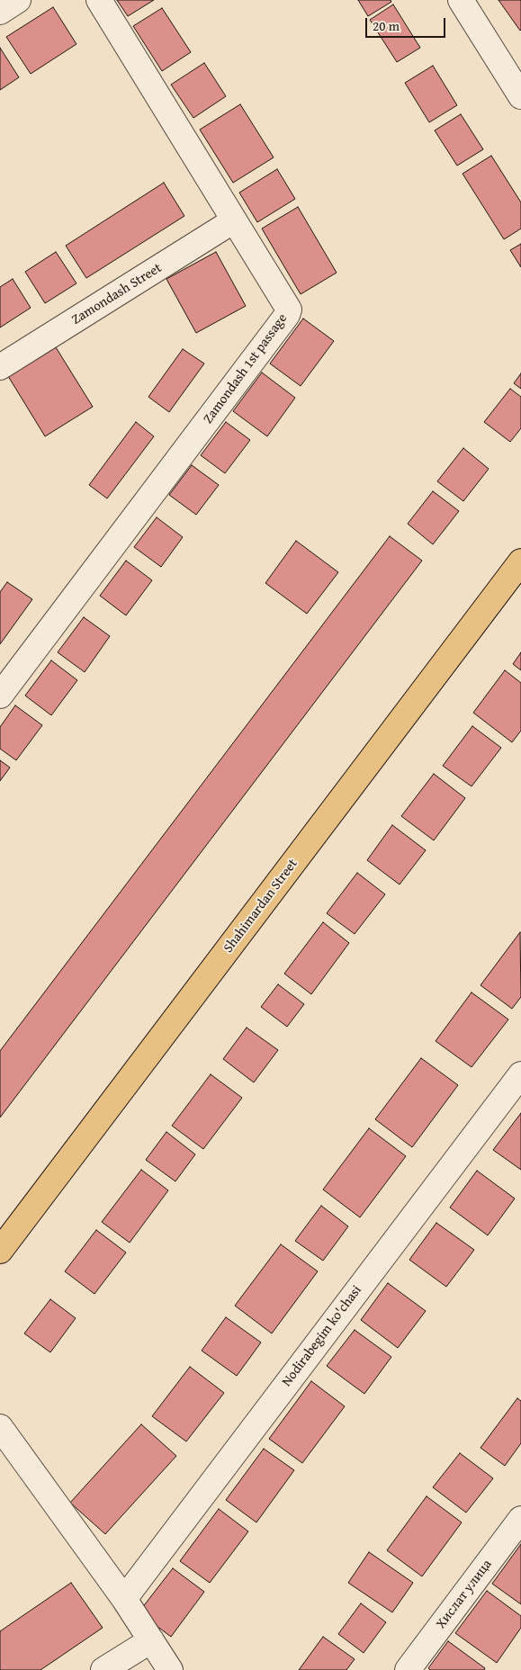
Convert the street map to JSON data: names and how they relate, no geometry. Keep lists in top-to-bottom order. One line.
{"streets":{"main road":["Shahimardan Street"],"street":["Zamоndash Street","Zamondash 1st passage","Nodirabegim ko'chasi","Хислат улица"]},"crossings":[["Zamоndash Street","Zamondash 1st passage"]],"scale_bar":"20 m"}
